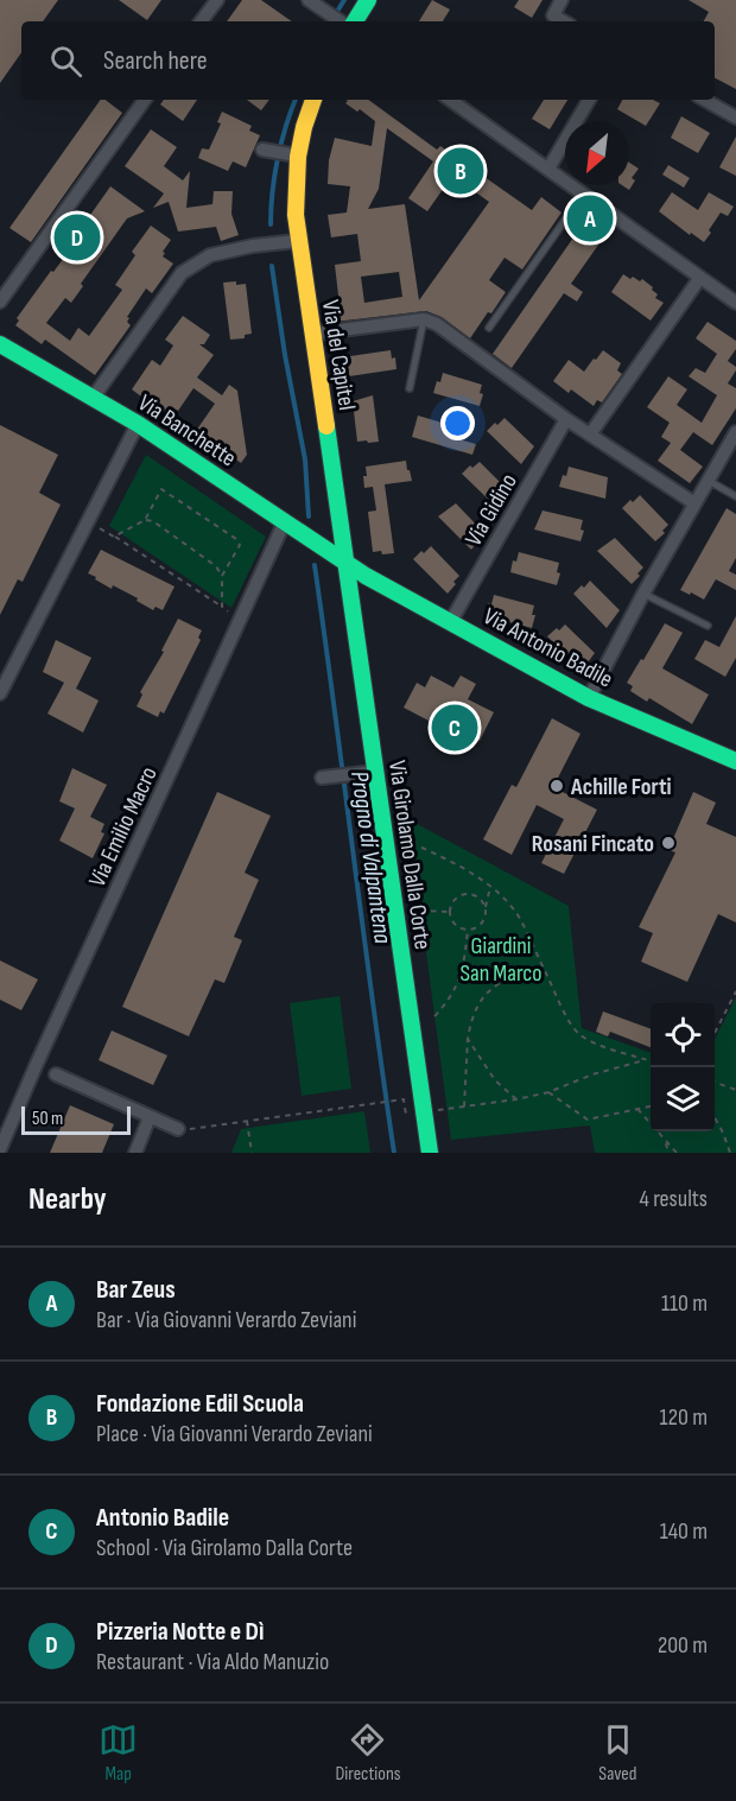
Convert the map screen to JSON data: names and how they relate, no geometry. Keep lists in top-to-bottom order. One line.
{"streets":{"street":["Via del Capitel","Via Banchette","Via Gidino","Via Antonio Badile","Via Emilio Macro","Via Girolamo Dalla Corte"]},"crossings":[["Via del Capitel","Via Banchette"],["Via del Capitel","Via Antonio Badile"],["Via del Capitel","Via Girolamo Dalla Corte"],["Via Banchette","Via Antonio Badile"],["Via Banchette","Via Emilio Macro"],["Via Banchette","Via Girolamo Dalla Corte"],["Via Gidino","Via Antonio Badile"],["Via Antonio Badile","Via Girolamo Dalla Corte"]],"water":["Progno di Valpantena"],"parks":["Giardini San Marco"],"places":["Achille Forti","Rosani Fincato"],"scale_bar":"50 m","north":"bottom left","page":{"search":"Search here","pins":["B","A","D","C"],"scale":"50 m","heading":["Nearby","4 results"],"list":[{"mark":"A","name":"Bar Zeus","note":"Bar · Via Giovanni Verardo Zeviani","value":"110 m"},{"mark":"B","name":"Fondazione Edil Scuola","note":"Place · Via Giovanni Verardo Zeviani","value":"120 m"},{"mark":"C","name":"Antonio Badile","note":"School · Via Girolamo Dalla Corte","value":"140 m"},{"mark":"D","name":"Pizzeria Notte e Dì","note":"Restaurant · Via Aldo Manuzio","value":"200 m"}],"nav":["Map","Directions","Saved"]}}
